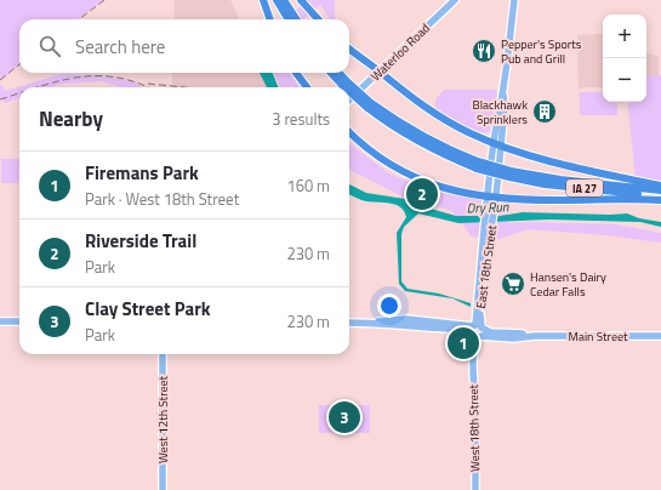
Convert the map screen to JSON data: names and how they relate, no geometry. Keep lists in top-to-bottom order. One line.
{"streets":{"highway":["IA 27"],"main road":["Waterloo Road","East 18th Street","Main Street","West 12th Street","West 18th Street"]},"crossings":[["East 18th Street","Main Street"],["East 18th Street","West 18th Street"],["Main Street","West 18th Street"]],"water":["Dry Run"],"places":{"restaurant":["Pepper's Sports Pub and Grill"],"building":["Blackhawk Sprinklers"],"supermarket":["Hansen's Dairy Cedar Falls"]},"page":{"map_buttons":["+","−"],"search":"Search here","heading":["Nearby","3 results"],"list":[{"mark":"1","name":"Firemans Park","note":"Park · West 18th Street","value":"160 m"},{"mark":"2","name":"Riverside Trail","note":"Park","value":"230 m"},{"mark":"3","name":"Clay Street Park","note":"Park","value":"230 m"}],"pins":["2","1","3"]}}
